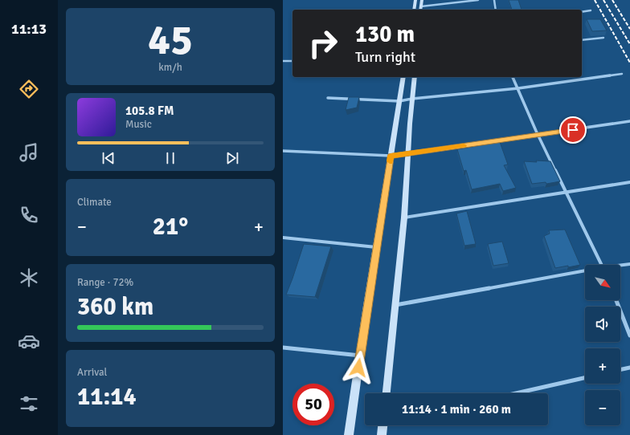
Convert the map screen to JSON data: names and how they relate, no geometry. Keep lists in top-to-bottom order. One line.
{"north":"bottom right","page":{"tabs":"11:13","tile":[["45","km/h"],"Climate",["Range · 72%","360 km"],["Arrival","11:14"]],"turn":["130 m","Turn right"],"song":["105.8 FM","Music"],"heat":["−","21°","+"],"map_buttons":["+","−"],"limit":"50","trip":"11:14 · 1 min · 260 m"}}
